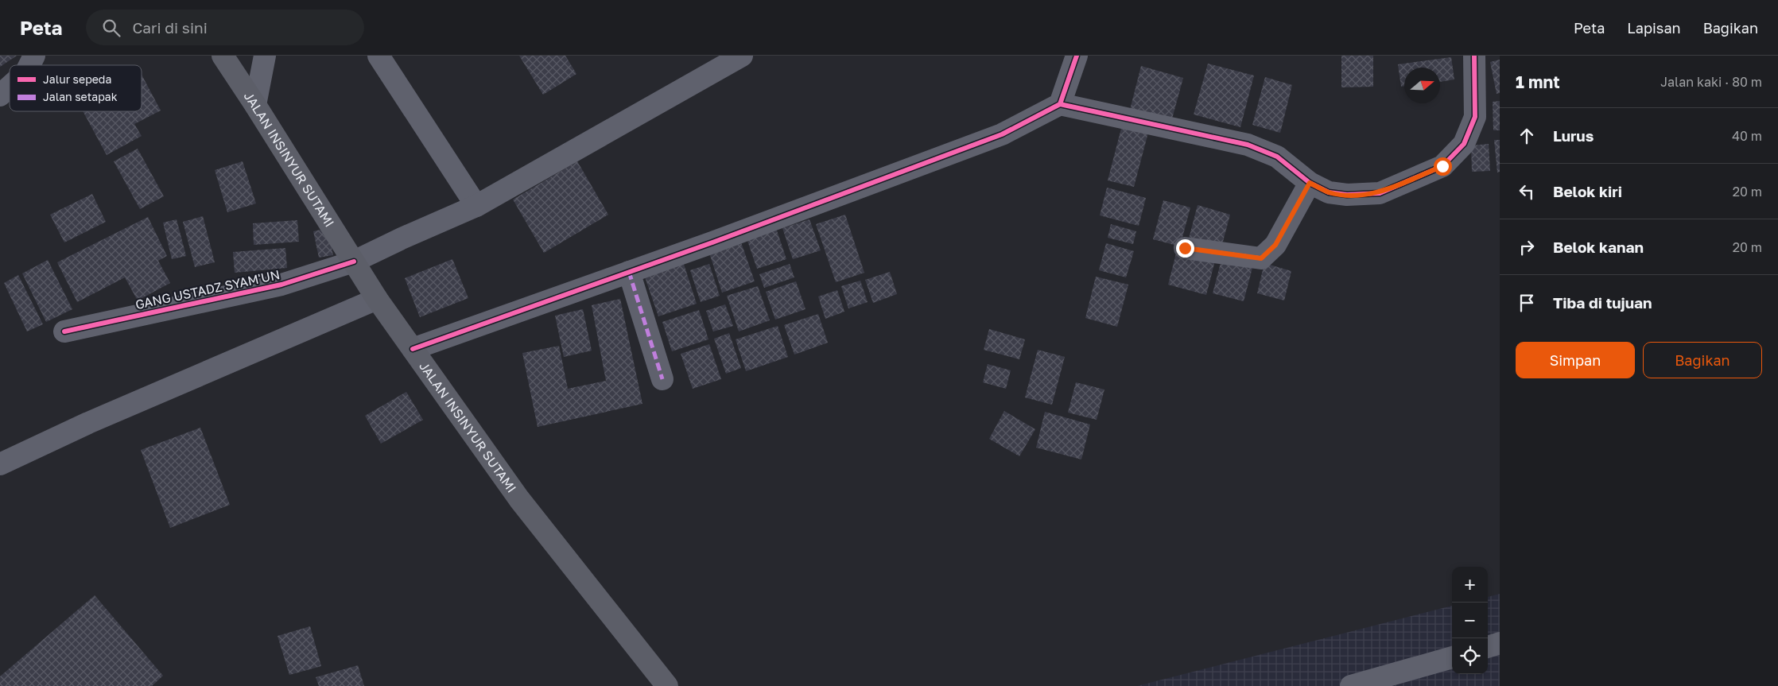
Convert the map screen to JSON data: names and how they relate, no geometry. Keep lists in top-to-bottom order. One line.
{"streets":{"highway":["JALAN INSINYUR SUTAMI"],"street":["GANG USTADZ SYAM'UN"]},"crossings":[["JALAN INSINYUR SUTAMI","GANG USTADZ SYAM'UN"]],"legend":["Jalur sepeda","Jalan setapak"],"north":"right","page":{"header":"Peta","search":"Cari di sini","nav":["Peta","Lapisan","Bagikan"],"heading":["1 mnt","Jalan kaki · 80 m"],"list":[["Lurus","40 m"],["Belok kiri","20 m"],["Belok kanan","20 m"],"Tiba di tujuan"],"buttons":["Simpan","Bagikan"],"map_buttons":["+","−"]}}
